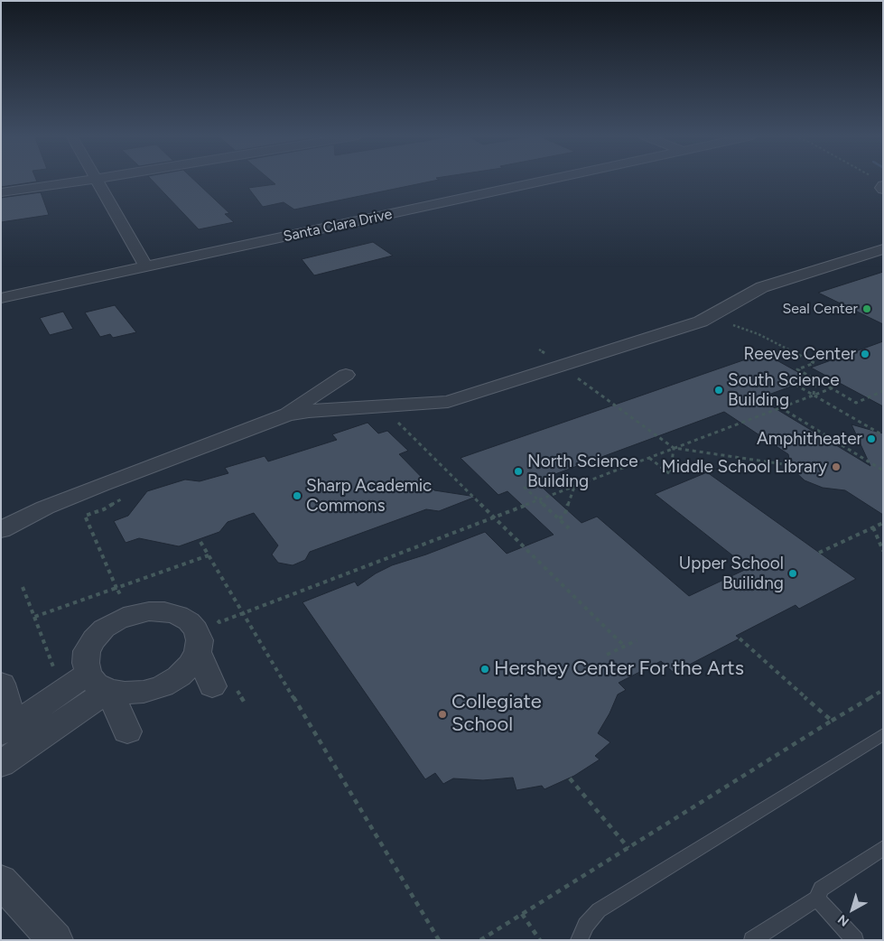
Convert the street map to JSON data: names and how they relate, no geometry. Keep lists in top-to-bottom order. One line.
{"streets":{"street":["Santa Clara Drive"]},"places":["Seal Center","Reeves Center","South Science Building","Amphitheater","Middle School Library","North Science Building","Sharp Academic Commons","Upper School Builidng","Hershey Center For the Arts","Collegiate School"],"north":"bottom left"}
